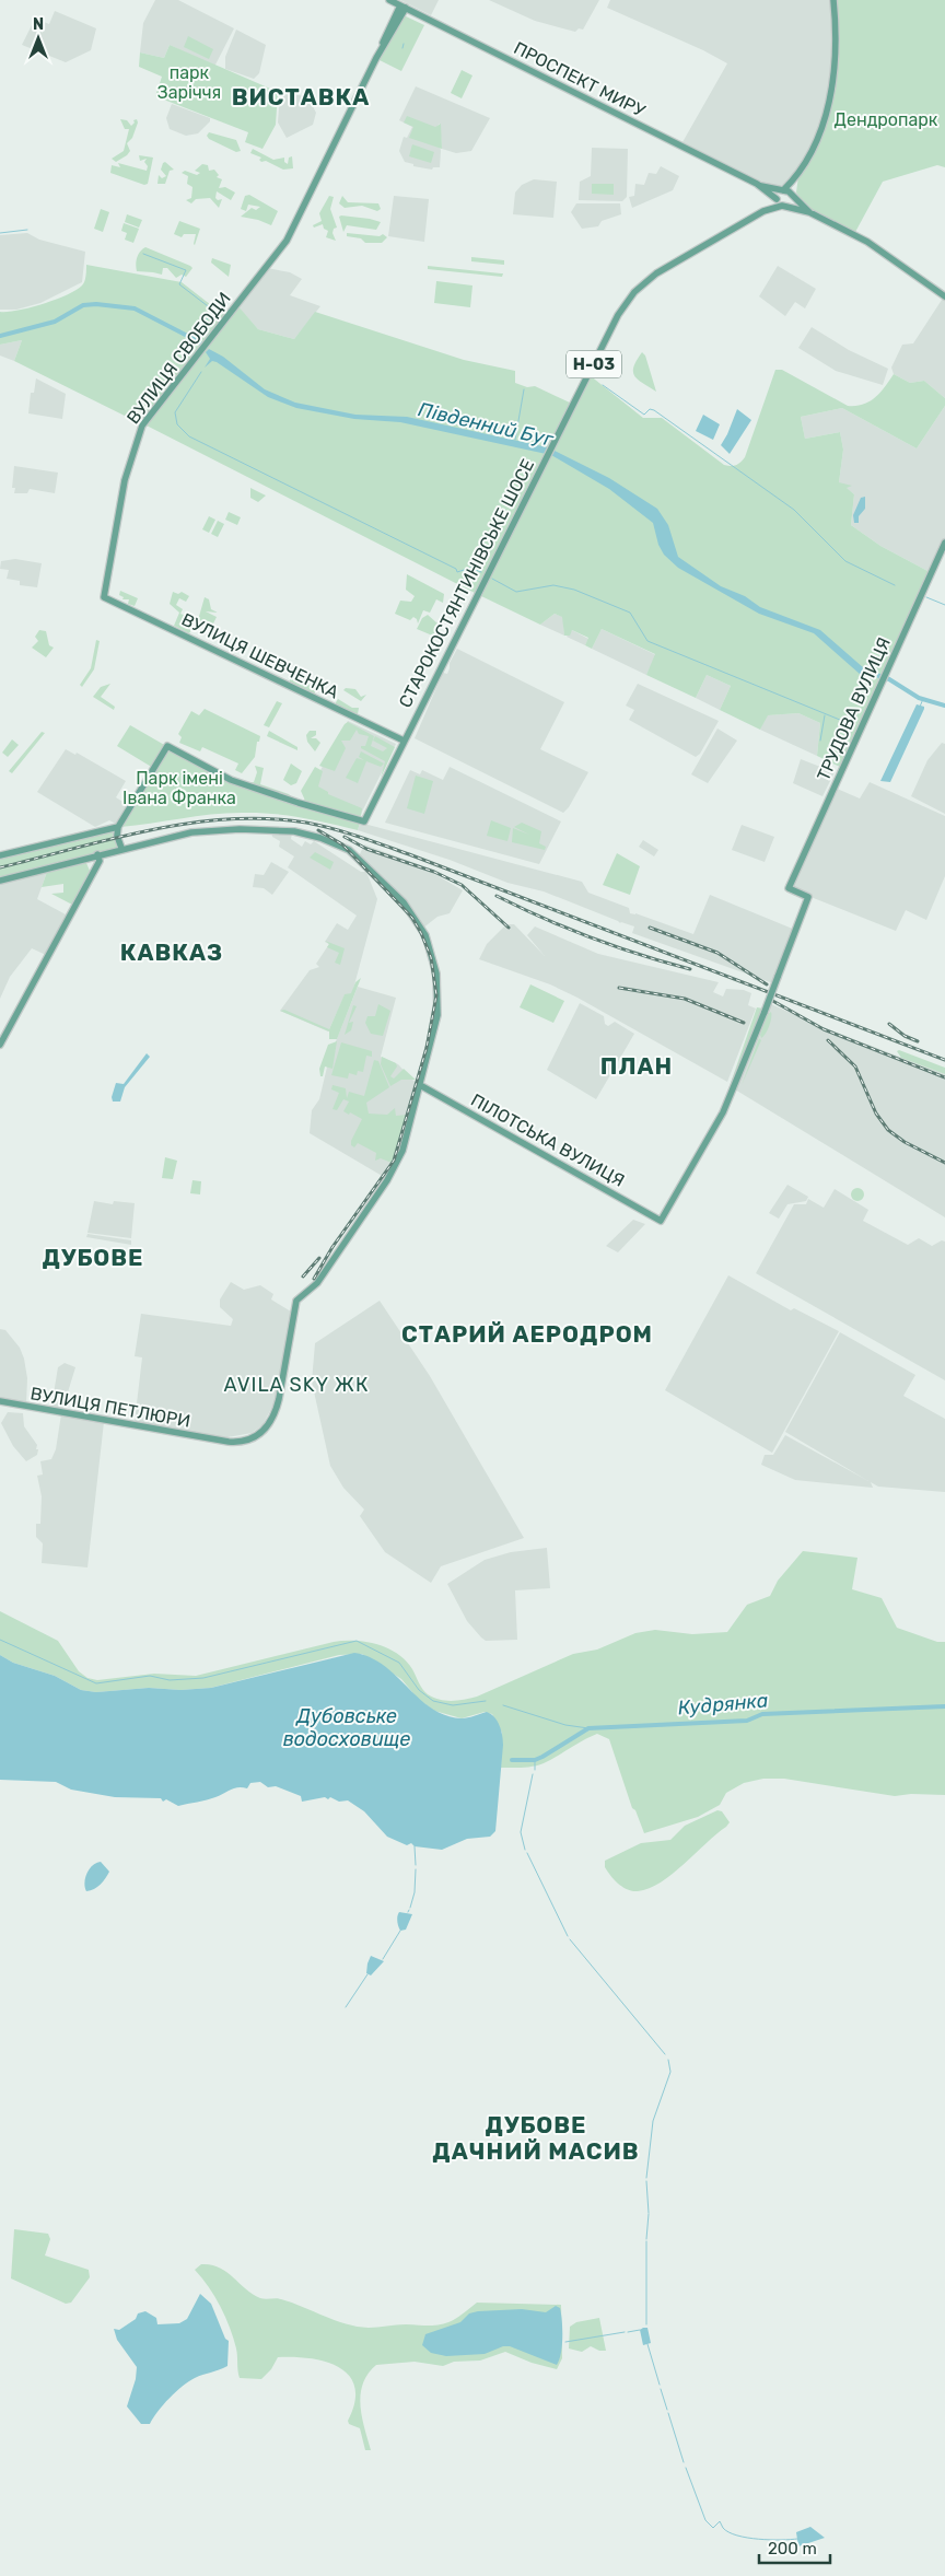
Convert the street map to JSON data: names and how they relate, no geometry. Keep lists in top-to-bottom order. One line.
{"streets":{"main road":["ПРОСПЕКТ МИРУ","ВУЛИЦЯ СВОБОДИ","Н-03","СТАРОКОСТЯНТИНІВСЬКЕ ШОСЕ","ВУЛИЦЯ ШЕВЧЕНКА","ТРУДОВА ВУЛИЦЯ","ПІЛОТСЬКА ВУЛИЦЯ","ВУЛИЦЯ ПЕТЛЮРИ"]},"crossings":[["ПРОСПЕКТ МИРУ","ВУЛИЦЯ СВОБОДИ"],["ПРОСПЕКТ МИРУ","Н-03"],["ВУЛИЦЯ СВОБОДИ","ВУЛИЦЯ ШЕВЧЕНКА"],["Н-03","СТАРОКОСТЯНТИНІВСЬКЕ ШОСЕ"],["СТАРОКОСТЯНТИНІВСЬКЕ ШОСЕ","ВУЛИЦЯ ШЕВЧЕНКА"],["ТРУДОВА ВУЛИЦЯ","ПІЛОТСЬКА ВУЛИЦЯ"],["ПІЛОТСЬКА ВУЛИЦЯ","ВУЛИЦЯ ПЕТЛЮРИ"]],"districts":["ВИСТАВКА","КАВКАЗ","ПЛАН","ДУБОВЕ","СТАРИЙ АЕРОДРОМ","AVILA SKY ЖК","ДУБОВЕ ДАЧНИЙ МАСИВ"],"water":["Південний Буг","Кудрянка","Дубовське водосховище"],"parks":["парк Заріччя","Дендропарк","Парк імені Івана Франка"],"scale_bar":"200 m","north":"top"}
